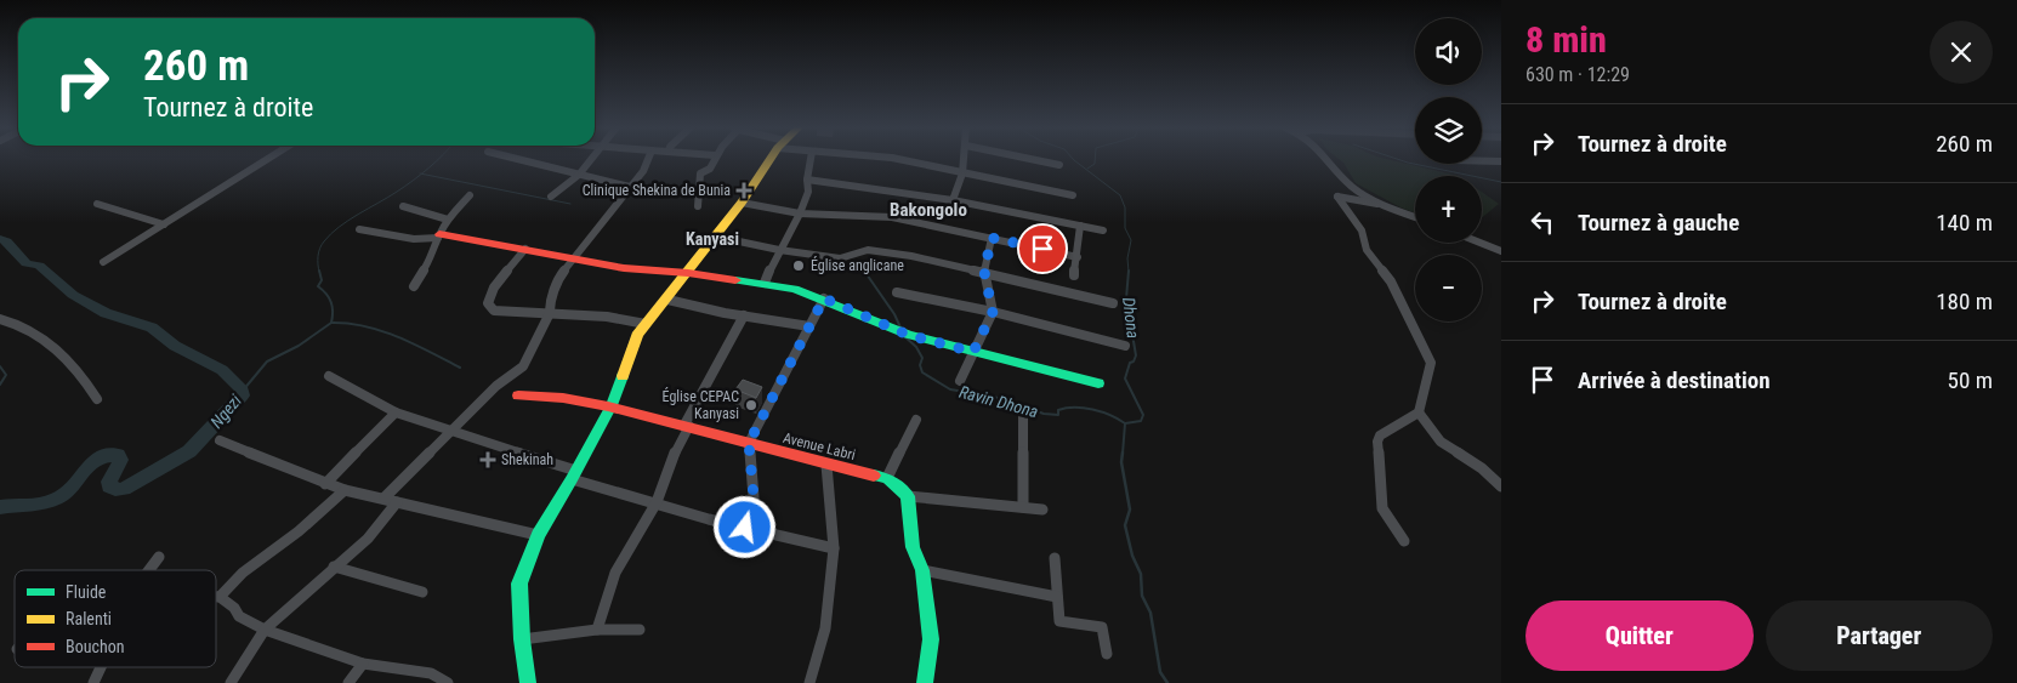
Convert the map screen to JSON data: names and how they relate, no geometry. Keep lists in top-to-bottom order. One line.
{"streets":{"street":["Avenue Labri"]},"districts":["Bakongolo","Kanyasi"],"water":["Dhona","Ravin Dhona","Ngezi"],"places":{"health":["Clinique Shekina de Bunia","Shekinah"],"other":["Église anglicane","Église CEPAC Kanyasi"]},"legend":["Fluide","Ralenti","Bouchon"],"page":{"heading":["8 min","630 m · 12:29"],"map_buttons":["+","−"],"turn":["260 m","Tournez à droite"],"list":[{"name":"Tournez à droite","value":"260 m"},{"name":"Tournez à gauche","value":"140 m"},{"name":"Tournez à droite","value":"180 m"},{"name":"Arrivée à destination","value":"50 m"}],"buttons":["Quitter","Partager"]}}
